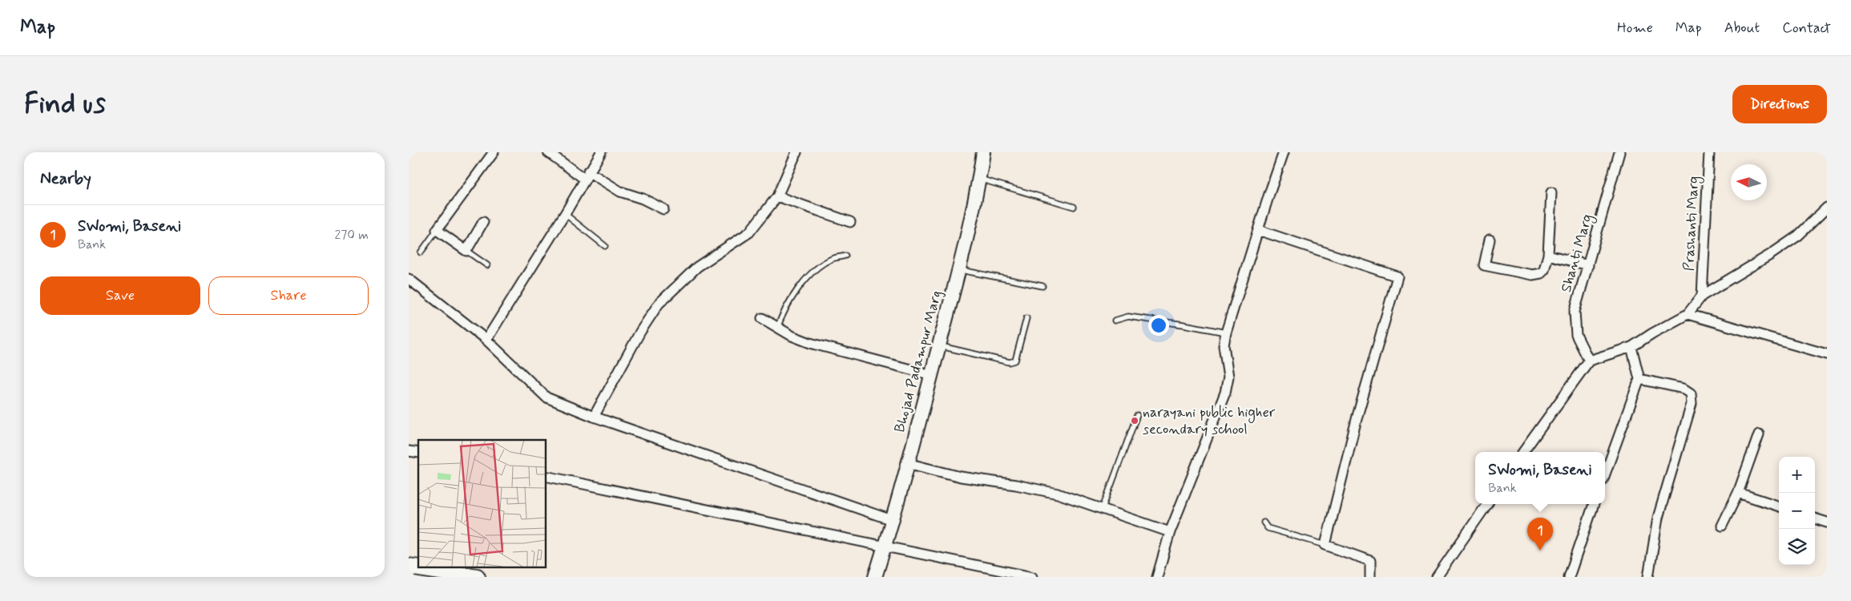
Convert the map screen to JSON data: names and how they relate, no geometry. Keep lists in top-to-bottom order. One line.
{"streets":{"street":["Prashanti Marg","Shanti Marg","Bhojad Padampur Marg"]},"places":["narayani public higher secondary school"],"north":"left","page":{"header":"Map","nav":["Home","Map","About","Contact"],"buttons":["Directions",["Save","Share"]],"title":"Find us","heading":"Nearby","list":[{"mark":"1","name":"SWomi, Baseni","note":"Bank","value":"270 m"}],"popup":["SWomi, Baseni","Bank"],"map_buttons":["+","−"],"pins":"1"}}
